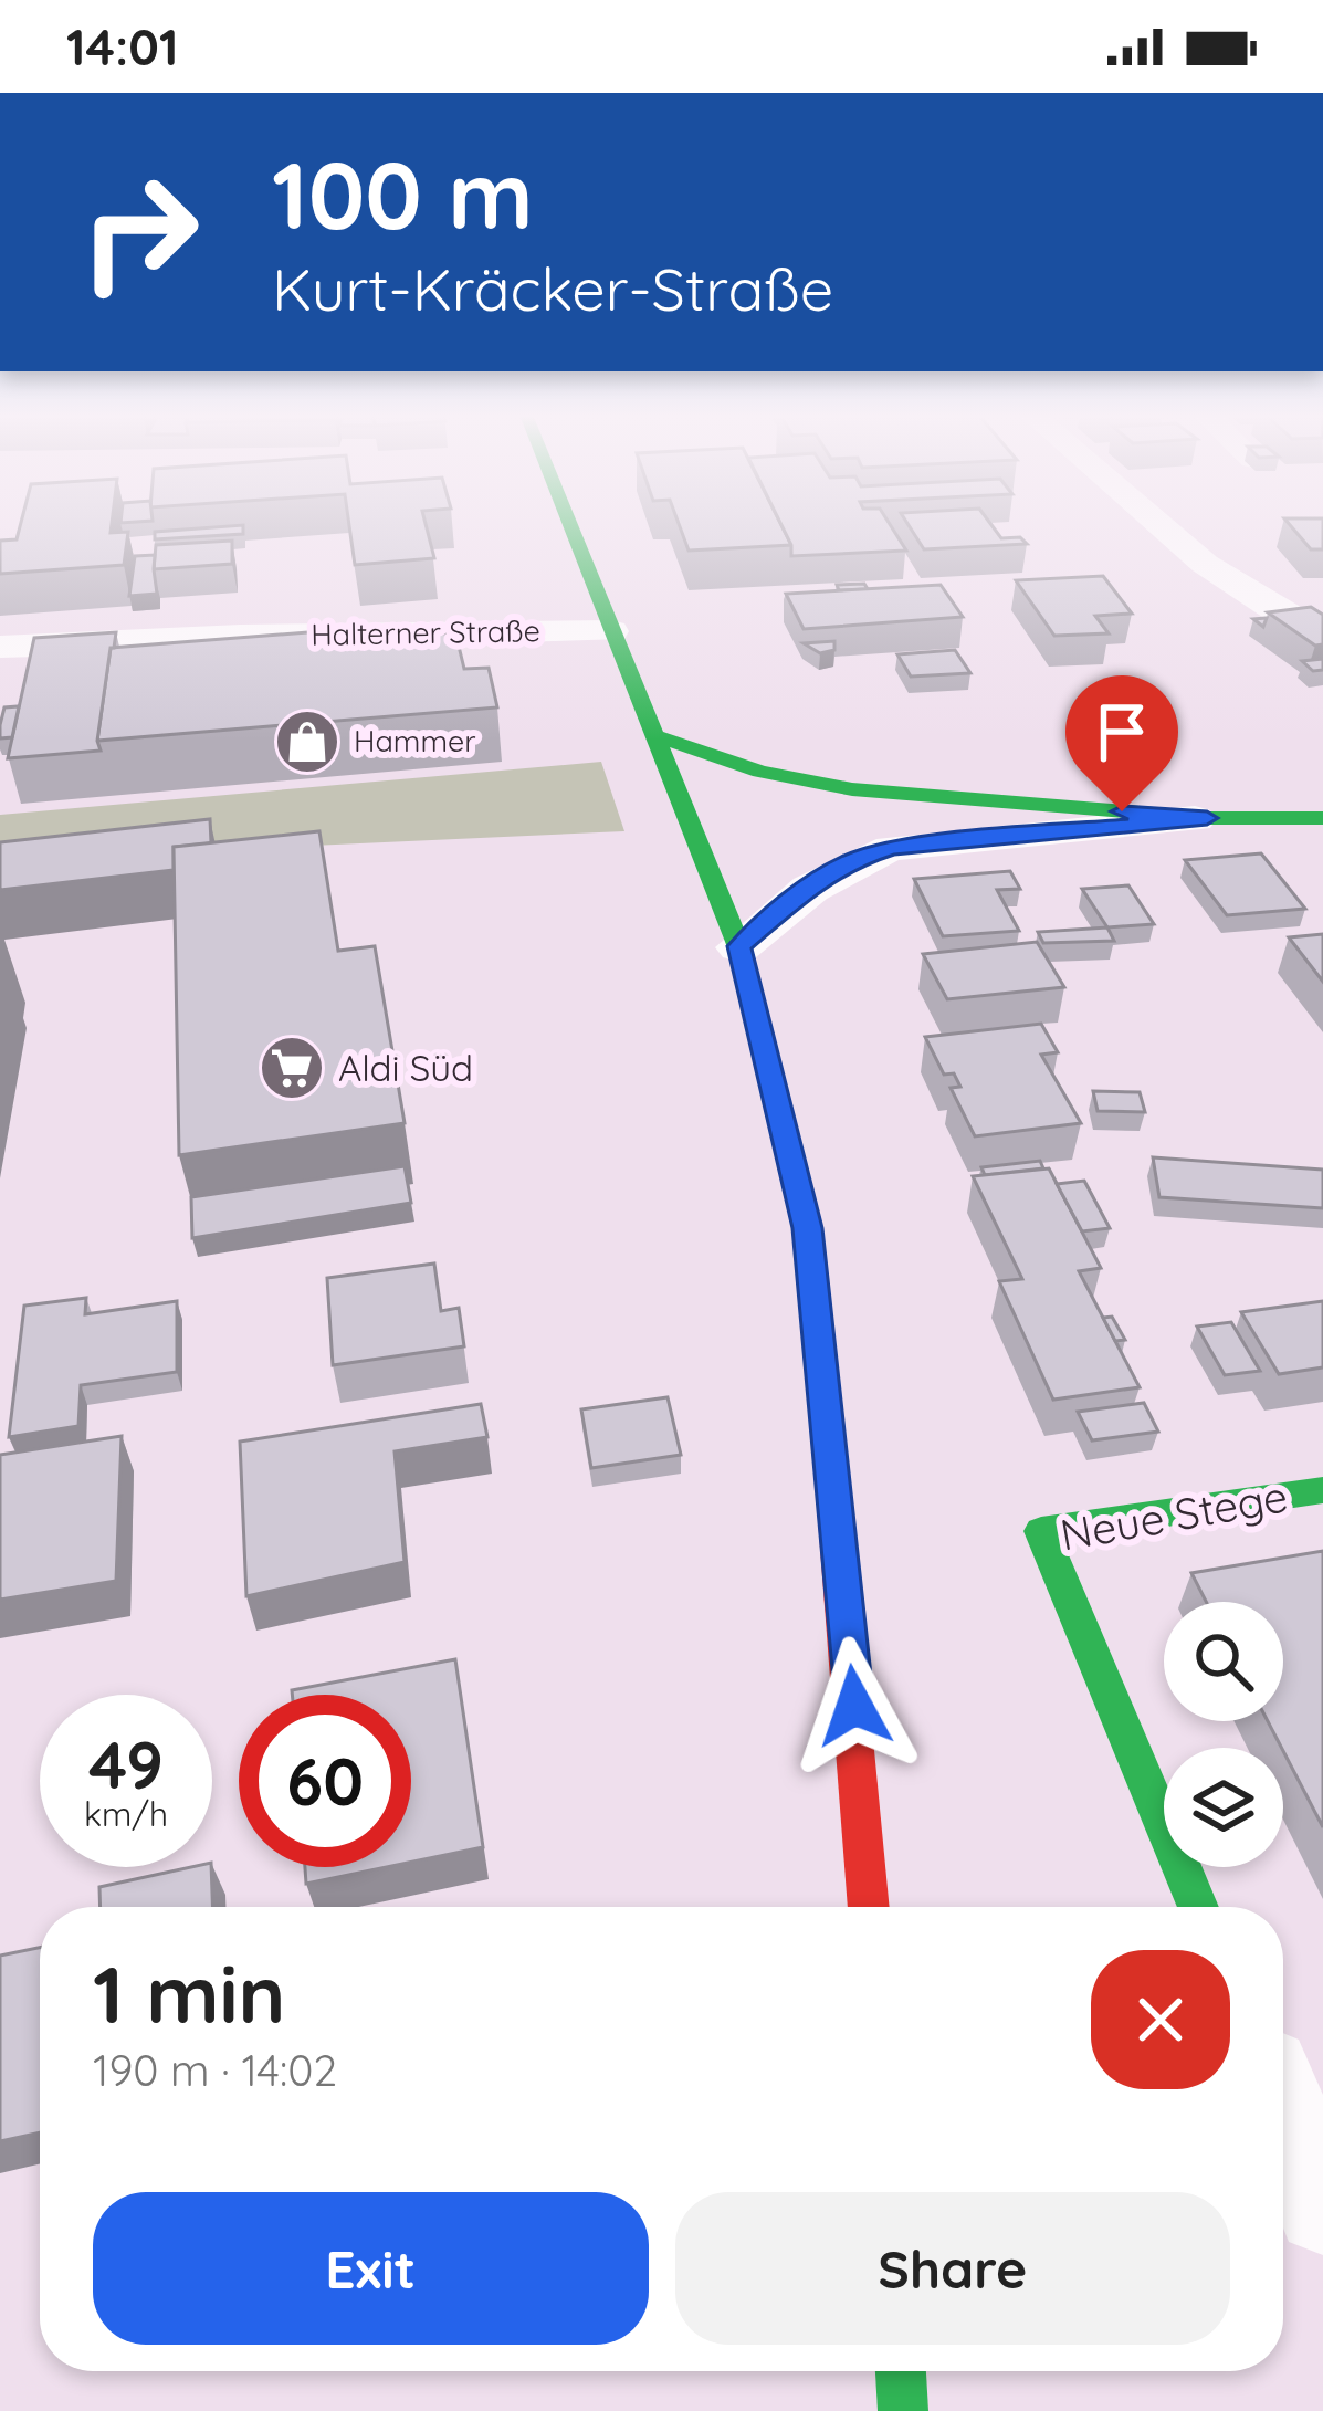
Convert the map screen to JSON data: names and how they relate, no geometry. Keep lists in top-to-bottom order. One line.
{"streets":{"main road":["Neue Stege"],"street":["Halterner Straße"]},"places":{"shop":["Hammer"],"supermarket":["Aldi Süd"]},"page":{"status":"14:01","turn":["100 m","Kurt-Kräcker-Straße"],"speed":"49 km/h","limit":"60","heading":["1 min","190 m · 14:02"],"buttons":["Exit","Share"]}}
